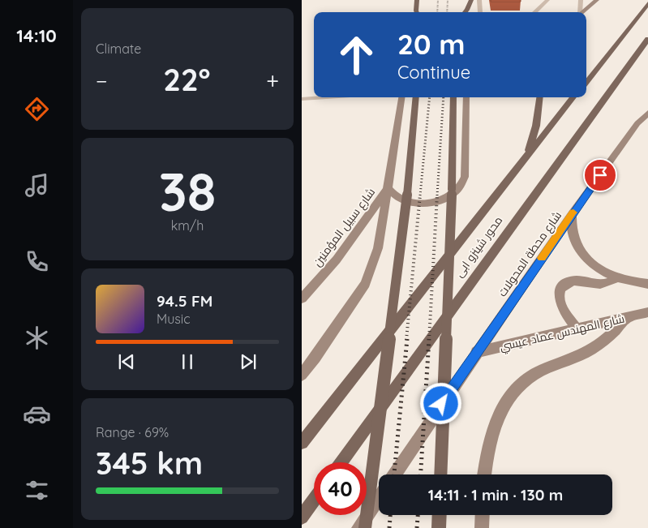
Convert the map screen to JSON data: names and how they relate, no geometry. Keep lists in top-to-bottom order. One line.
{"streets":{"main road":["محور شينزو ابى"],"street":["شارع سبيل المؤمنين","شارع محطة المحولات","شارع المهندس عماد عيسي"]},"crossings":[["شارع محطة المحولات","شارع المهندس عماد عيسي"]],"page":{"tabs":"14:10","tile":["Climate",["38","km/h"],["Range · 69%","345 km"]],"turn":["20 m","Continue"],"heat":["−","22°","+"],"song":["94.5 FM","Music"],"limit":"40","trip":"14:11 · 1 min · 130 m"}}
